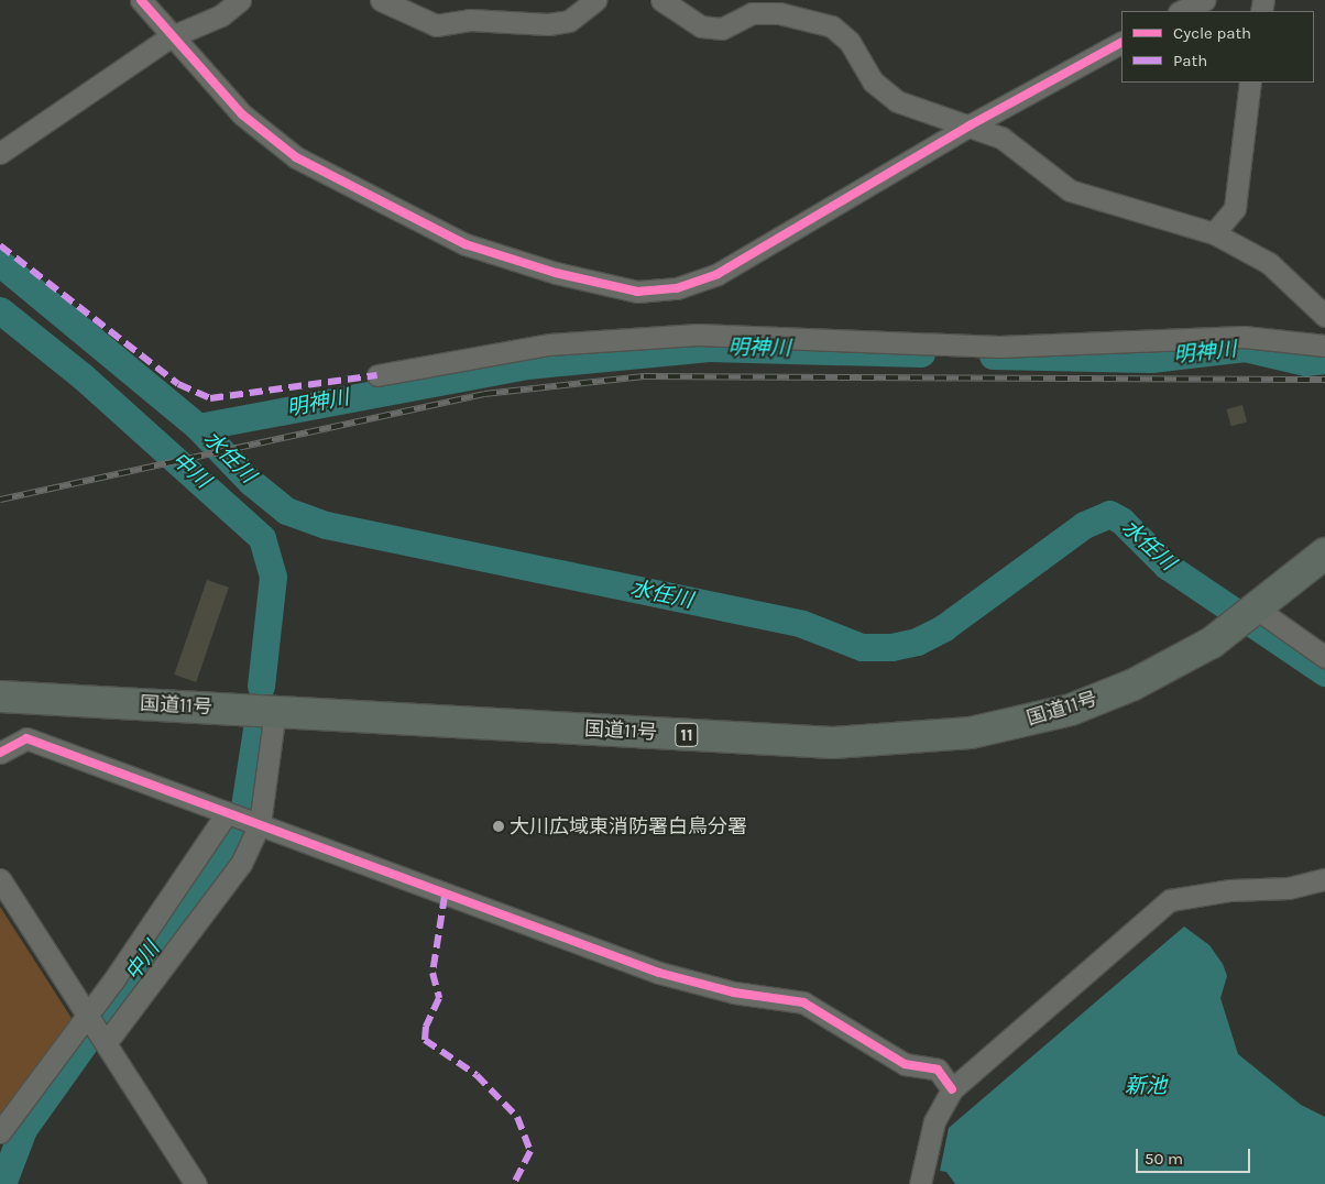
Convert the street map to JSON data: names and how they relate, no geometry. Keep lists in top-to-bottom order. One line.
{"streets":{"highway":["国道11号","11"]},"water":["明神川","水任川","中川","新池"],"places":["大川広域東消防署白鳥分署"],"legend":["Cycle path","Path"],"scale_bar":"50 m"}
